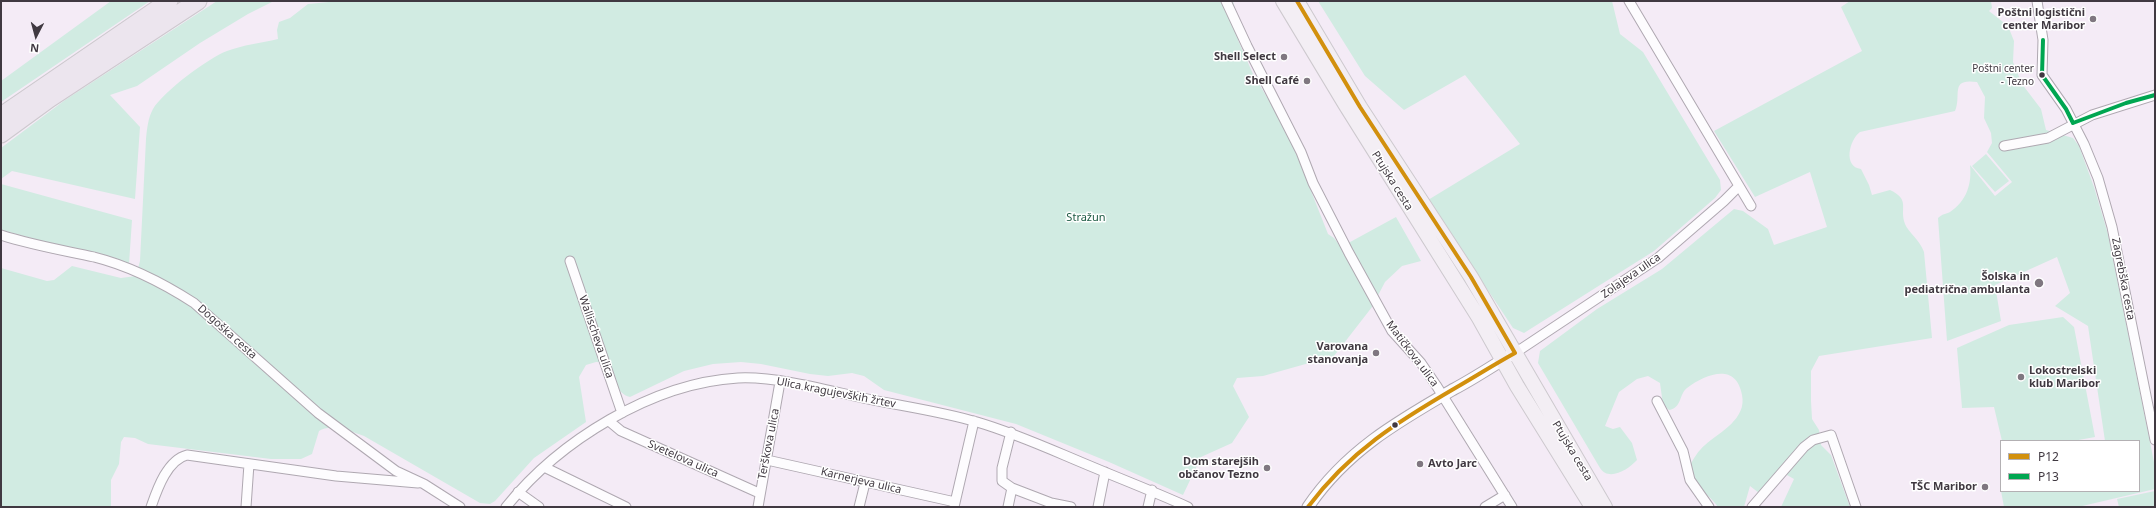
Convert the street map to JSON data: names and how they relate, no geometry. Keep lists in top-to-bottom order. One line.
{"streets":{"main road":["Ptujska cesta"],"street":["Zolajeva ulica","Zagrebška cesta","Dogoška cesta","Wallischeva ulica","Matičkova ulica","Ulica kragujevških žrtev","Terškova ulica","Svetelova ulica","Karnerjeva ulica"]},"crossings":[["Ptujska cesta","Zolajeva ulica"],["Wallischeva ulica","Ulica kragujevških žrtev"],["Ulica kragujevških žrtev","Terškova ulica"],["Ulica kragujevških žrtev","Svetelova ulica"],["Terškova ulica","Svetelova ulica"],["Terškova ulica","Karnerjeva ulica"]],"parks":["Stražun"],"places":["Poštni logistični center Maribor","Shell Select","Poštni center - Tezno","Shell Café","Šolska in pediatrična ambulanta","Varovana stanovanja","Lokostrelski klub Maribor","Avto Jarc","Dom starejših občanov Tezno","TŠC Maribor"],"lines":["transit line P12","transit line P13"],"legend":["P12","P13"],"north":"bottom"}
